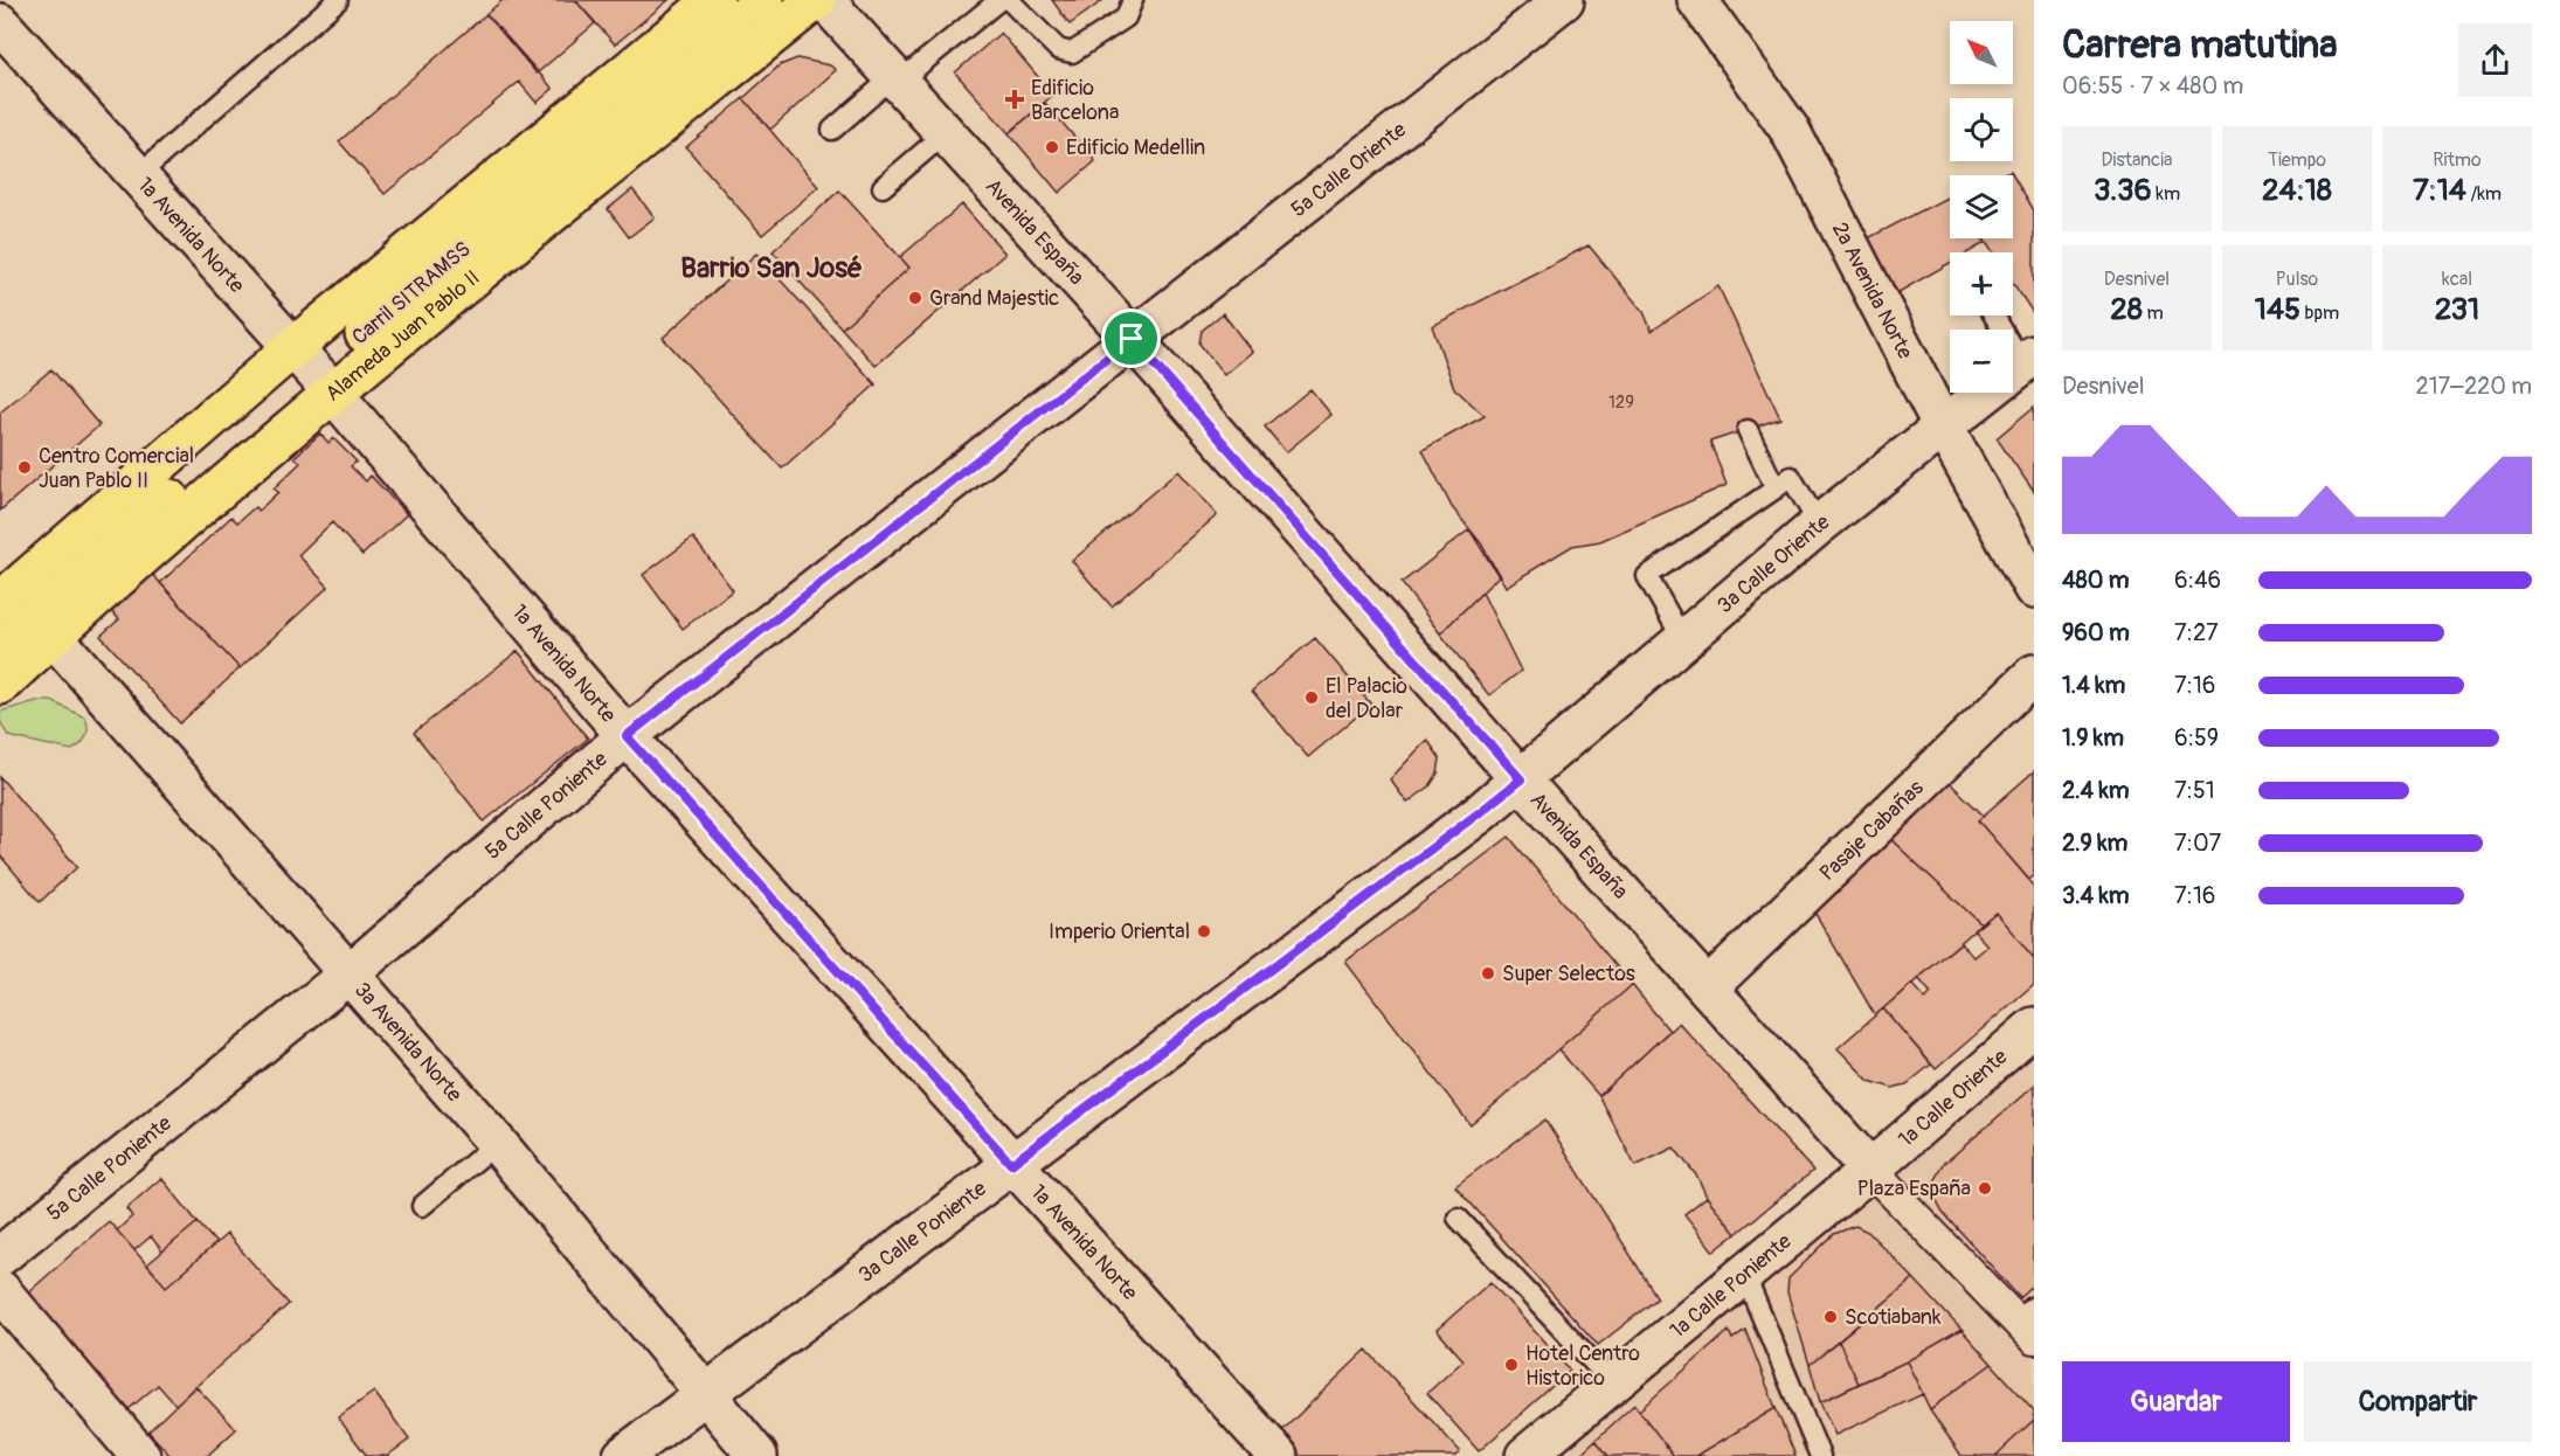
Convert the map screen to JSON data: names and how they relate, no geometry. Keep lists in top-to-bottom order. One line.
{"streets":{"main road":["Carril SITRAMSS","Alameda Juan Pablo II"],"street":["5a Calle Oriente","Avenida España","1a Avenida Norte","2a Avenida Norte","3a Calle Oriente","5a Calle Poniente","Pasaje Cabañas","3a Avenida Norte","1a Calle Oriente","3a Calle Poniente","1a Calle Poniente"]},"crossings":[["5a Calle Oriente","Avenida España"],["5a Calle Oriente","5a Calle Poniente"],["Avenida España","3a Calle Oriente"],["Avenida España","5a Calle Poniente"],["Avenida España","Pasaje Cabañas"],["Avenida España","1a Calle Oriente"],["Avenida España","3a Calle Poniente"],["Avenida España","1a Calle Poniente"],["1a Avenida Norte","Carril SITRAMSS"],["1a Avenida Norte","Alameda Juan Pablo II"],["1a Avenida Norte","5a Calle Poniente"],["1a Avenida Norte","3a Calle Poniente"],["2a Avenida Norte","3a Calle Oriente"],["Carril SITRAMSS","Alameda Juan Pablo II"],["Alameda Juan Pablo II","3a Avenida Norte"],["3a Calle Oriente","3a Calle Poniente"],["5a Calle Poniente","3a Avenida Norte"],["3a Avenida Norte","3a Calle Poniente"],["1a Calle Oriente","1a Calle Poniente"]],"districts":["Barrio San José"],"places":{"health":["Edificio Barcelona"],"other":["Edificio Medellin","Grand Majestic","Centro Comercial Juan Pablo II","El Palacio del Dolar","Imperio Oriental","Super Selectos","Plaza España","Scotiabank","Hotel Centro Historico"]},"house_numbers":["129"],"north":"top left","page":{"heading":["Carrera matutina","06:55 · 7 × 480 m"],"map_buttons":["+","−"],"stats":[["Distancia","3.36 km"],["Tiempo","24:18"],["Ritmo","7:14 /km"],["Desnivel","28 m"],["Pulso","145 bpm"],["kcal","231"]],"chart":["Desnivel","217–220 m"],"list":[{"name":"480 m","note":"6:46"},{"name":"960 m","note":"7:27"},{"name":"1.4 km","note":"7:16"},{"name":"1.9 km","note":"6:59"},{"name":"2.4 km","note":"7:51"},{"name":"2.9 km","note":"7:07"},{"name":"3.4 km","note":"7:16"}],"buttons":["Guardar","Compartir"]}}
